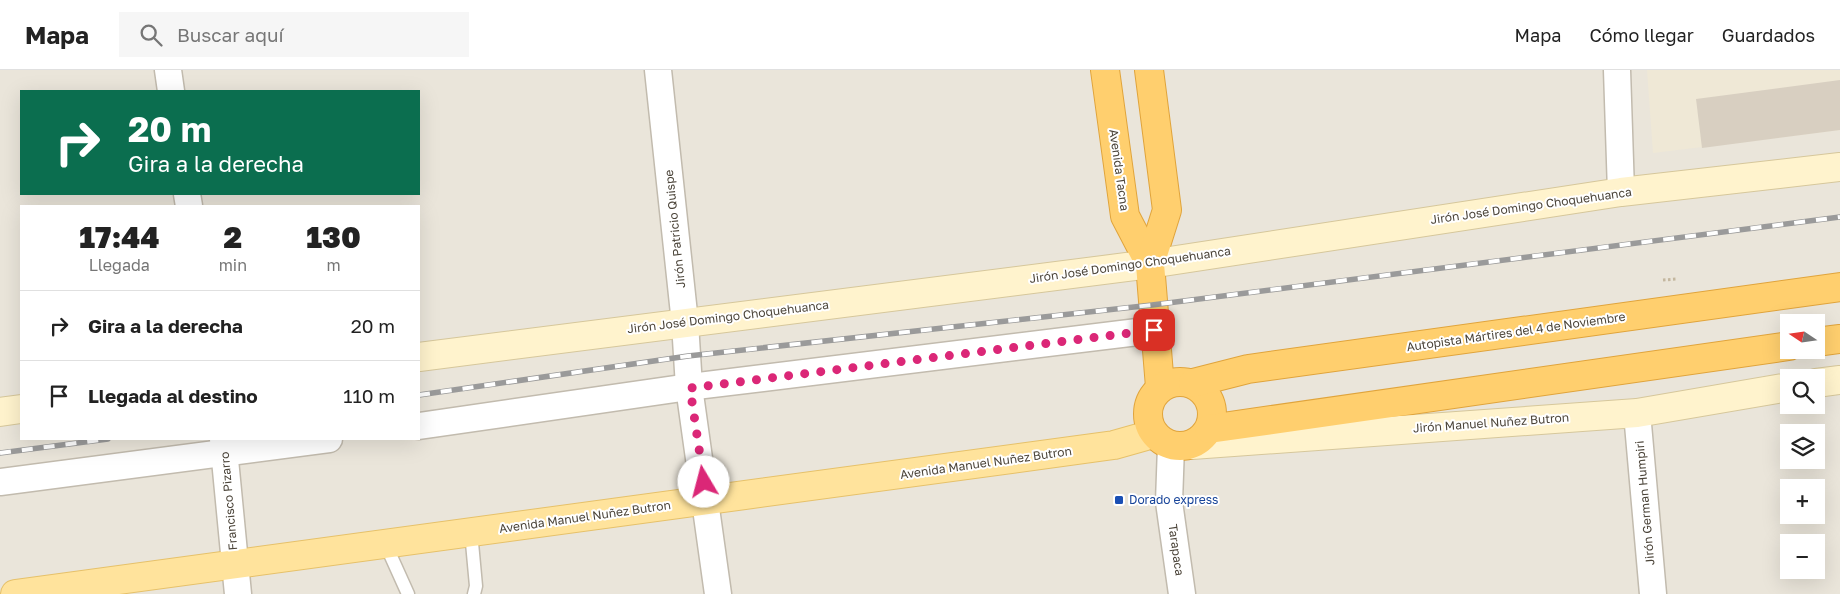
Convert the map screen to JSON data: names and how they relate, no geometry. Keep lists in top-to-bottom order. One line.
{"streets":{"highway":["Avenida Tacna","Autopista Mártires del 4 de Noviembre"],"main road":["Avenida Manuel Nuñez Butron"],"street":["Jirón José Domingo Choquehuanca","Jirón Patricio Quispe","Jirón Manuel Nuñez Butron","Francisco Pizarro","Jirón German Humpiri","Tarapaca"]},"crossings":[["Avenida Tacna","Jirón José Domingo Choquehuanca"],["Avenida Tacna","Autopista Mártires del 4 de Noviembre"],["Avenida Tacna","Jirón Manuel Nuñez Butron"],["Avenida Tacna","Avenida Manuel Nuñez Butron"],["Avenida Tacna","Tarapaca"],["Jirón José Domingo Choquehuanca","Jirón Patricio Quispe"],["Jirón Patricio Quispe","Avenida Manuel Nuñez Butron"],["Autopista Mártires del 4 de Noviembre","Jirón Manuel Nuñez Butron"],["Autopista Mártires del 4 de Noviembre","Avenida Manuel Nuñez Butron"],["Autopista Mártires del 4 de Noviembre","Tarapaca"],["Jirón Manuel Nuñez Butron","Avenida Manuel Nuñez Butron"],["Jirón Manuel Nuñez Butron","Jirón German Humpiri"],["Jirón Manuel Nuñez Butron","Tarapaca"],["Avenida Manuel Nuñez Butron","Francisco Pizarro"],["Avenida Manuel Nuñez Butron","Tarapaca"]],"places":{"transit":["Dorado express"]},"north":"left","page":{"header":"Mapa","search":"Buscar aquí","nav":["Mapa","Cómo llegar","Guardados"],"turn":["20 m","Gira a la derecha"],"eta":["17:44","Llegada","2","min","130","m"],"list":[{"name":"Gira a la derecha","value":"20 m"},{"name":"Llegada al destino","value":"110 m"}],"map_buttons":["+","−"]}}
